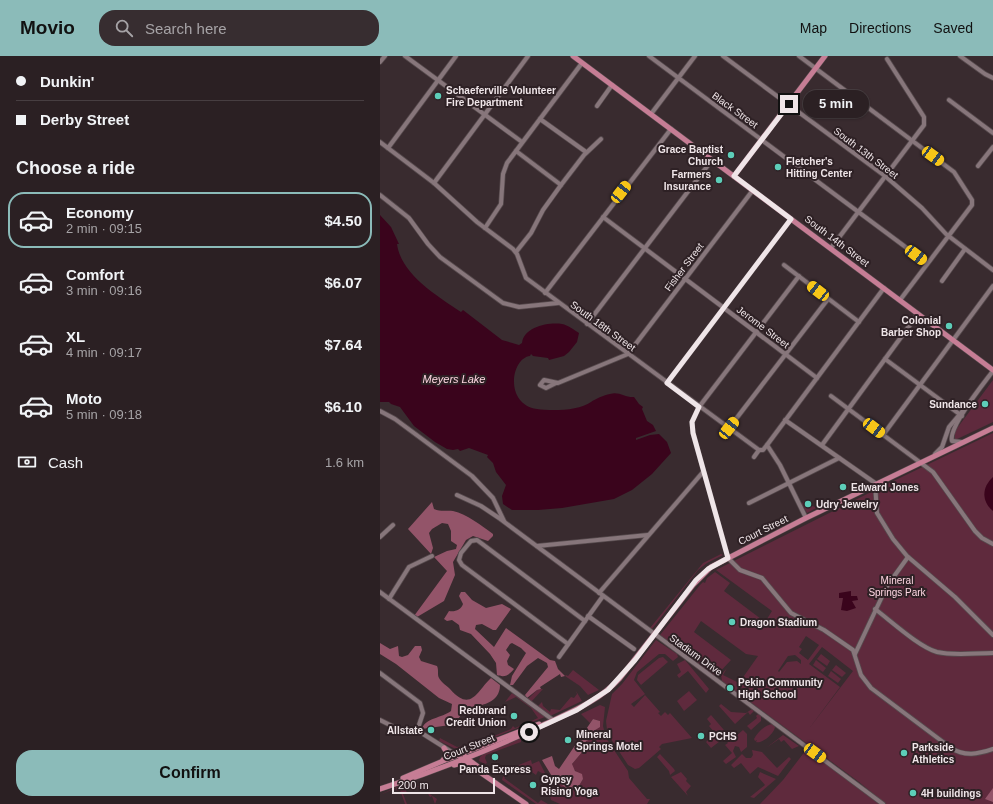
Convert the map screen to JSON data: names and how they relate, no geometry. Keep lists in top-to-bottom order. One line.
{"streets":{"main road":["South 14th Street","Court Street"],"street":["Black Street","South 13th Street","Fisher Street","South 18th Street","Jerome Street","Stadium Drive"]},"crossings":[["South 14th Street","Fisher Street"],["Fisher Street","South 18th Street"],["Fisher Street","Jerome Street"],["Court Street","Stadium Drive"]],"water":["Meyers Lake"],"parks":["Mineral Springs Park"],"places":["Schaeferville Volunteer Fire Department","Grace Baptist Church","Fletcher's Hitting Center","Farmers Insurance","Colonial Barber Shop","Sundance","Edward Jones","Udry Jewelry","Dragon Stadium","Pekin Community High School","Redbrand Credit Union","Allstate","PCHS","Mineral Springs Motel","Parkside Athletics","Panda Express","Gypsy Rising Yoga","4H buildings"],"scale_bar":"200 m","page":{"header":"Movio","search":"Search here","nav":["Map","Directions","Saved"],"banner":["Dunkin'","Derby Street"],"bubble":"5 min","heading":"Choose a ride","list":[{"name":"Economy","note":"2 min · 09:15","value":"$4.50"},{"name":"Comfort","note":"3 min · 09:16","value":"$6.07"},{"name":"XL","note":"4 min · 09:17","value":"$7.64"},{"name":"Moto","note":"5 min · 09:18","value":"$6.10"}],"pay":["Cash","1.6 km"],"buttons":"Confirm","scale":"200 m"}}
